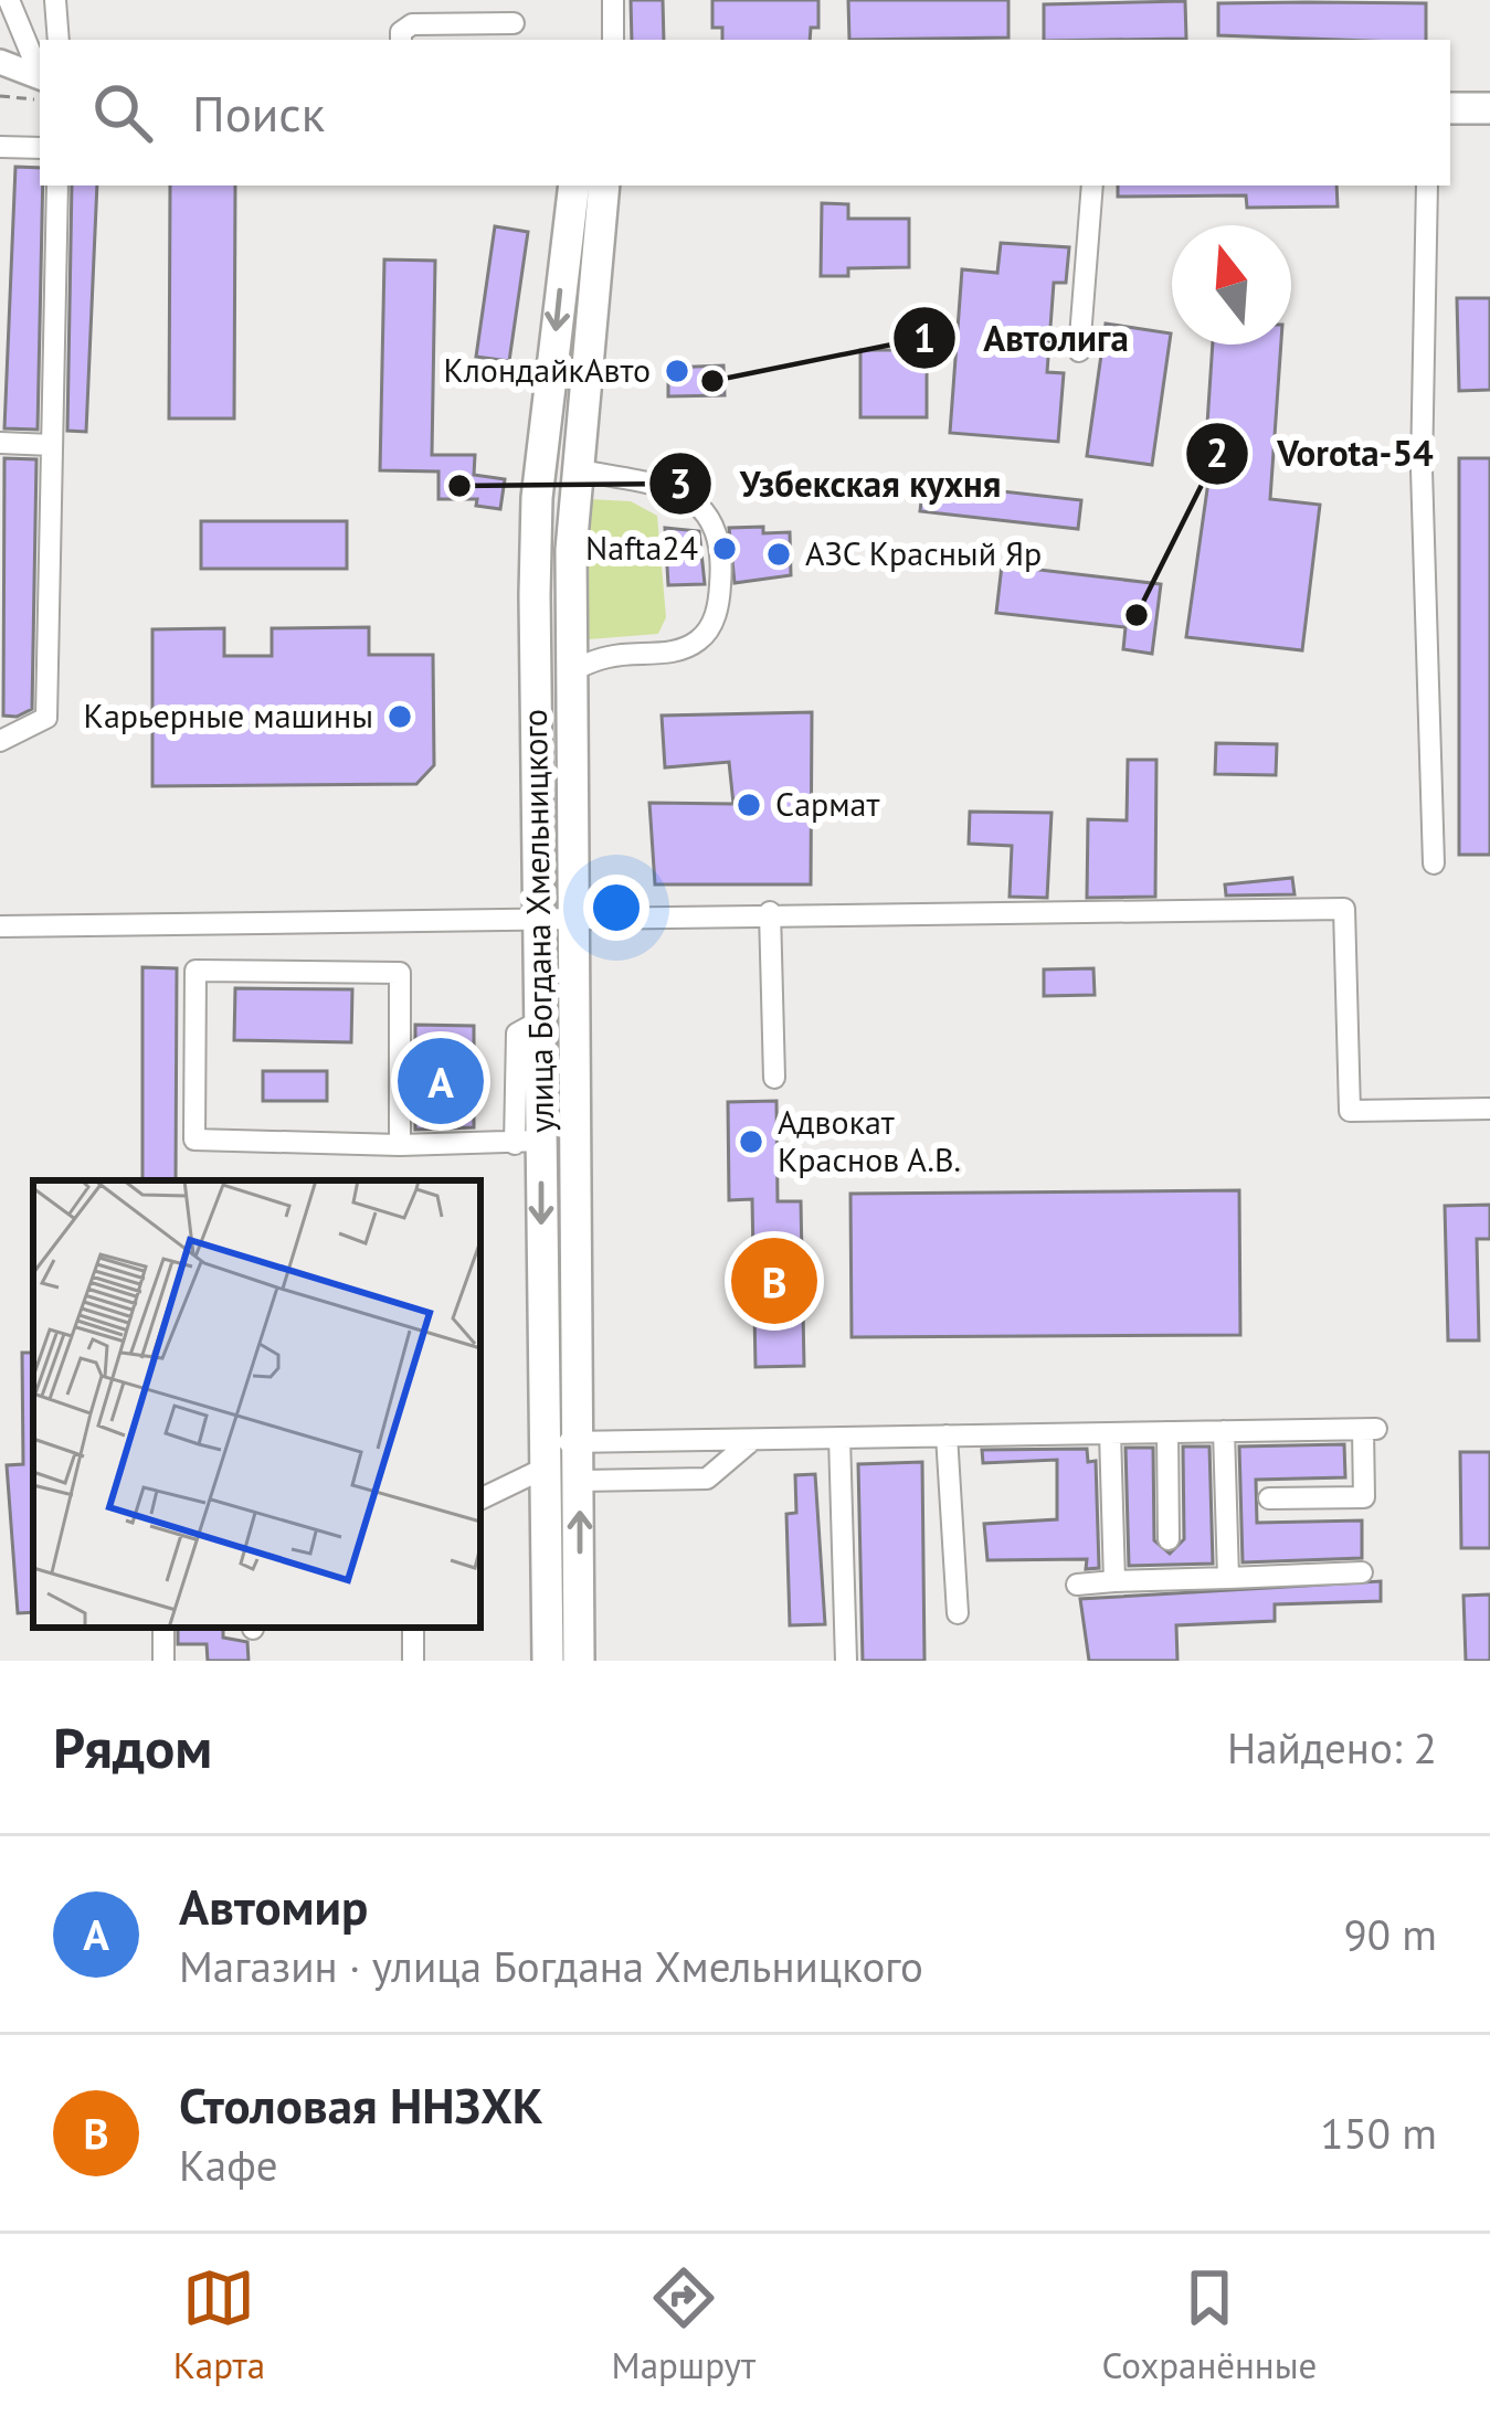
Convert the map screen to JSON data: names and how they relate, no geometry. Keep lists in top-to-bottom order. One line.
{"streets":{"highway":["улица Богдана Хмельницкого"]},"places":["КлондайкАвто","Автолига","Узбекская кухня","Nafta24","АЗС Красный Яр","Vorota-54","Карьерные машины","Сармат","Адвокат Краснов А.В."],"north":"top","page":{"search":"Поиск","pins":["A","B"],"heading":["Рядом","Найдено: 2"],"list":[{"mark":"A","name":"Автомир","note":"Магазин · улица Богдана Хмельницкого","value":"90 m"},{"mark":"B","name":"Столовая ННЗХК","note":"Кафе","value":"150 m"}],"nav":["Карта","Маршрут","Сохранённые"]}}
